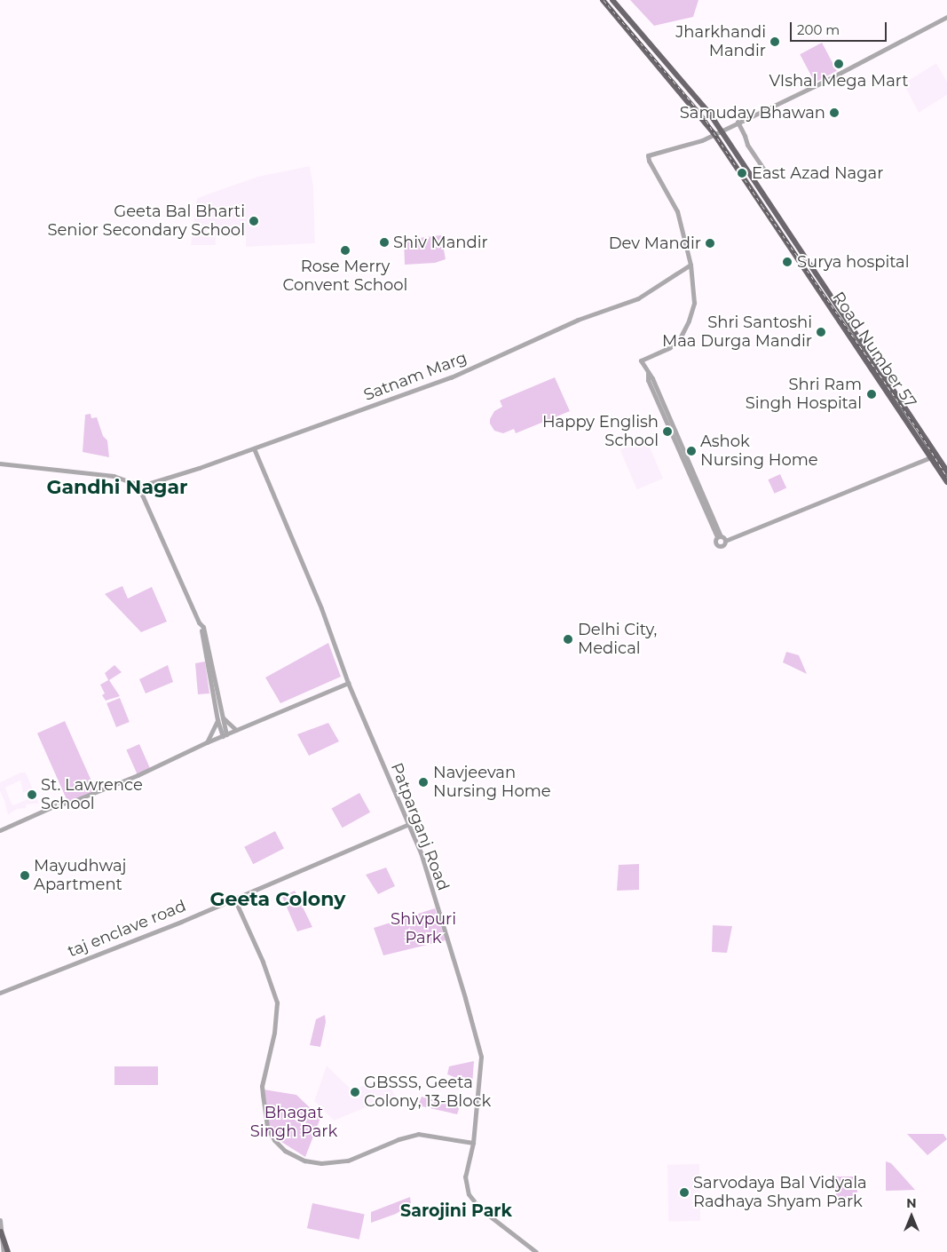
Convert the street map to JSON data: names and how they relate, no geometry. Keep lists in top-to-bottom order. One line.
{"streets":{"main road":["Road Number 57"],"street":["Satnam Marg","Patparganj Road","taj enclave road"]},"crossings":[["Satnam Marg","Patparganj Road"],["Patparganj Road","taj enclave road"]],"districts":["Gandhi Nagar","Geeta Colony","Sarojini Park"],"parks":["Shivpuri Park","Bhagat Singh Park"],"places":["Jharkhandi Mandir","VIshal Mega Mart","Samuday Bhawan","East Azad Nagar","Geeta Bal Bharti Senior Secondary School","Shiv Mandir","Dev Mandir","Rose Merry Convent School","Surya hospital","Shri Santoshi Maa Durga Mandir","Shri Ram Singh Hospital","Happy English School","Ashok Nursing Home","Delhi City, Medical","Navjeevan Nursing Home","St. Lawrence School","Mayudhwaj Apartment","GBSSS, Geeta Colony, 13-Block","Sarvodaya Bal Vidyala Radhaya Shyam Park"],"scale_bar":"200 m","north":"top"}
